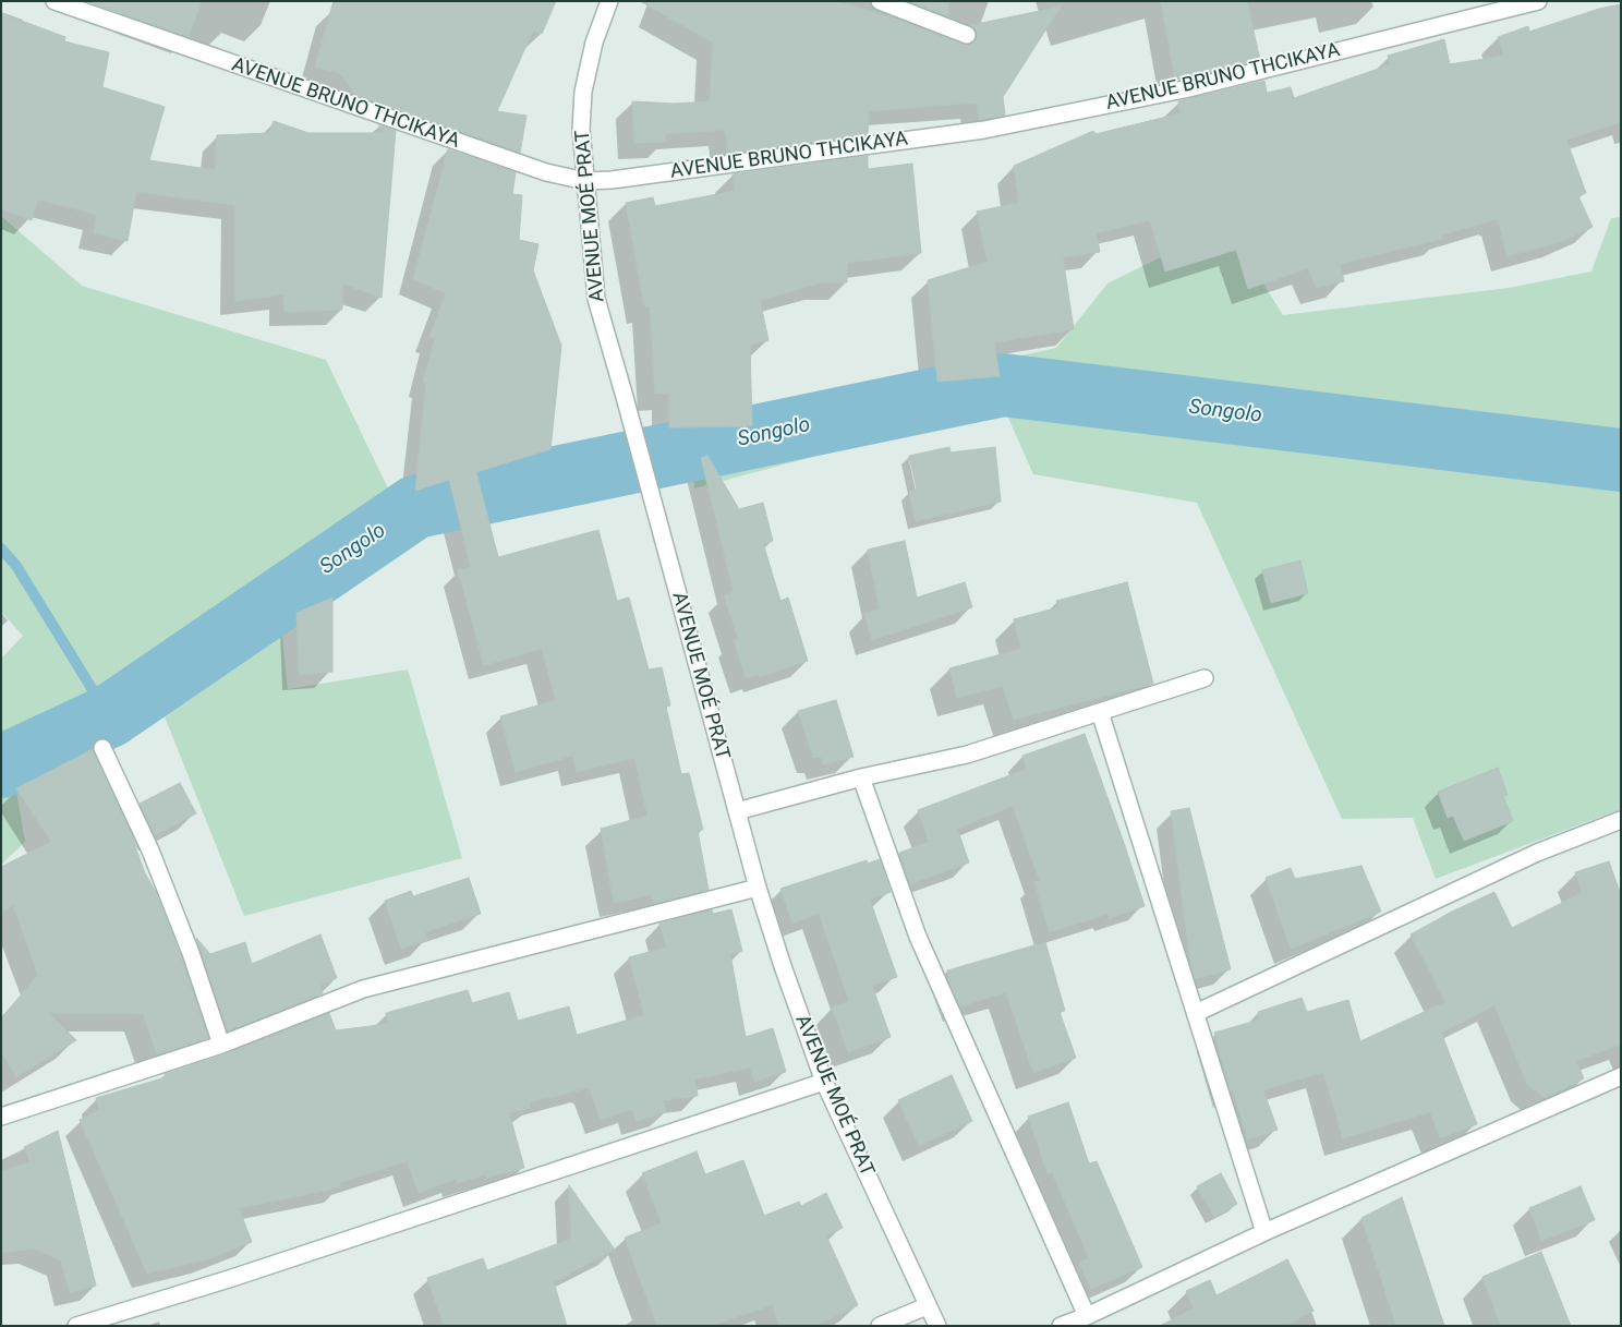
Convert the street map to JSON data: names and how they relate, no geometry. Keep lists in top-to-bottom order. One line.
{"streets":{"street":["AVENUE BRUNO THCIKAYA","AVENUE MOÉ PRAT"]},"crossings":[["AVENUE BRUNO THCIKAYA","AVENUE MOÉ PRAT"]],"water":["Songolo"]}
